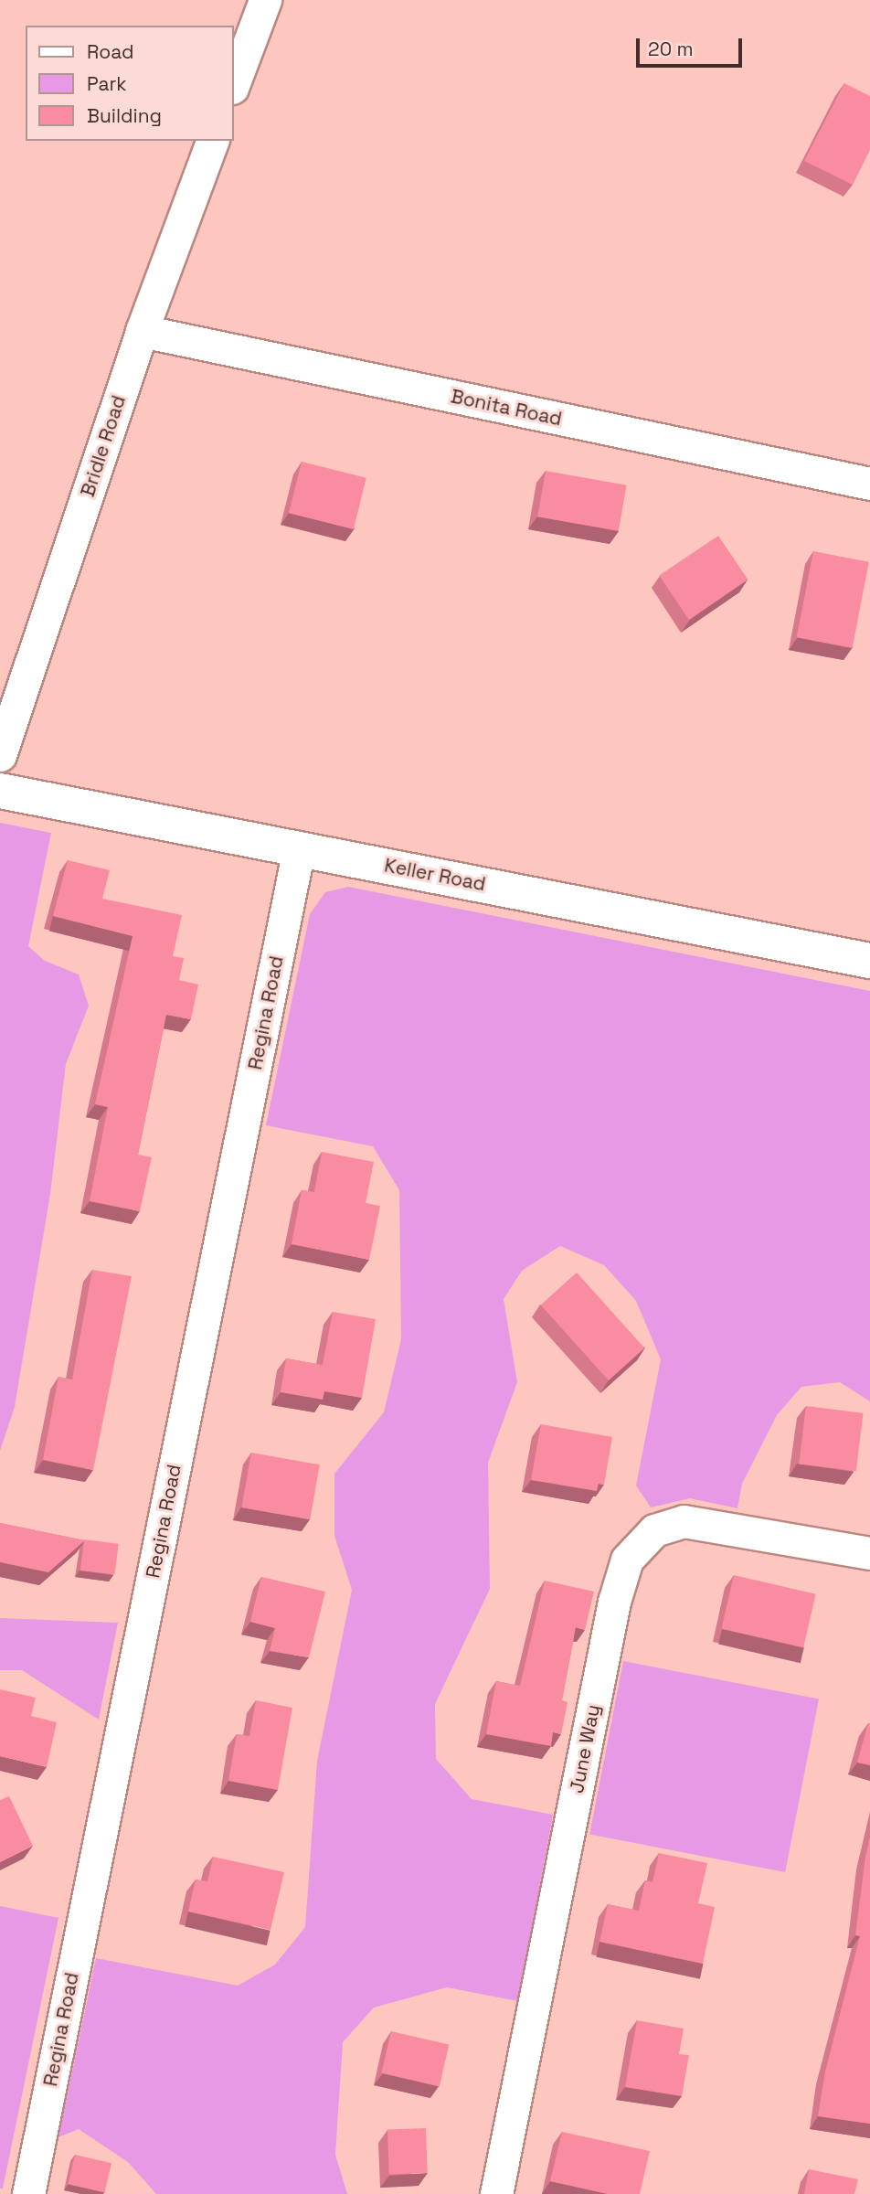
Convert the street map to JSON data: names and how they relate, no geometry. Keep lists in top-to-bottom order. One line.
{"streets":{"street":["Bonita Road","Bridle Road","Keller Road","Regina Road","June Way"]},"crossings":[["Bonita Road","Bridle Road"],["Keller Road","Regina Road"]],"legend":["Road","Park","Building"],"scale_bar":"20 m"}
